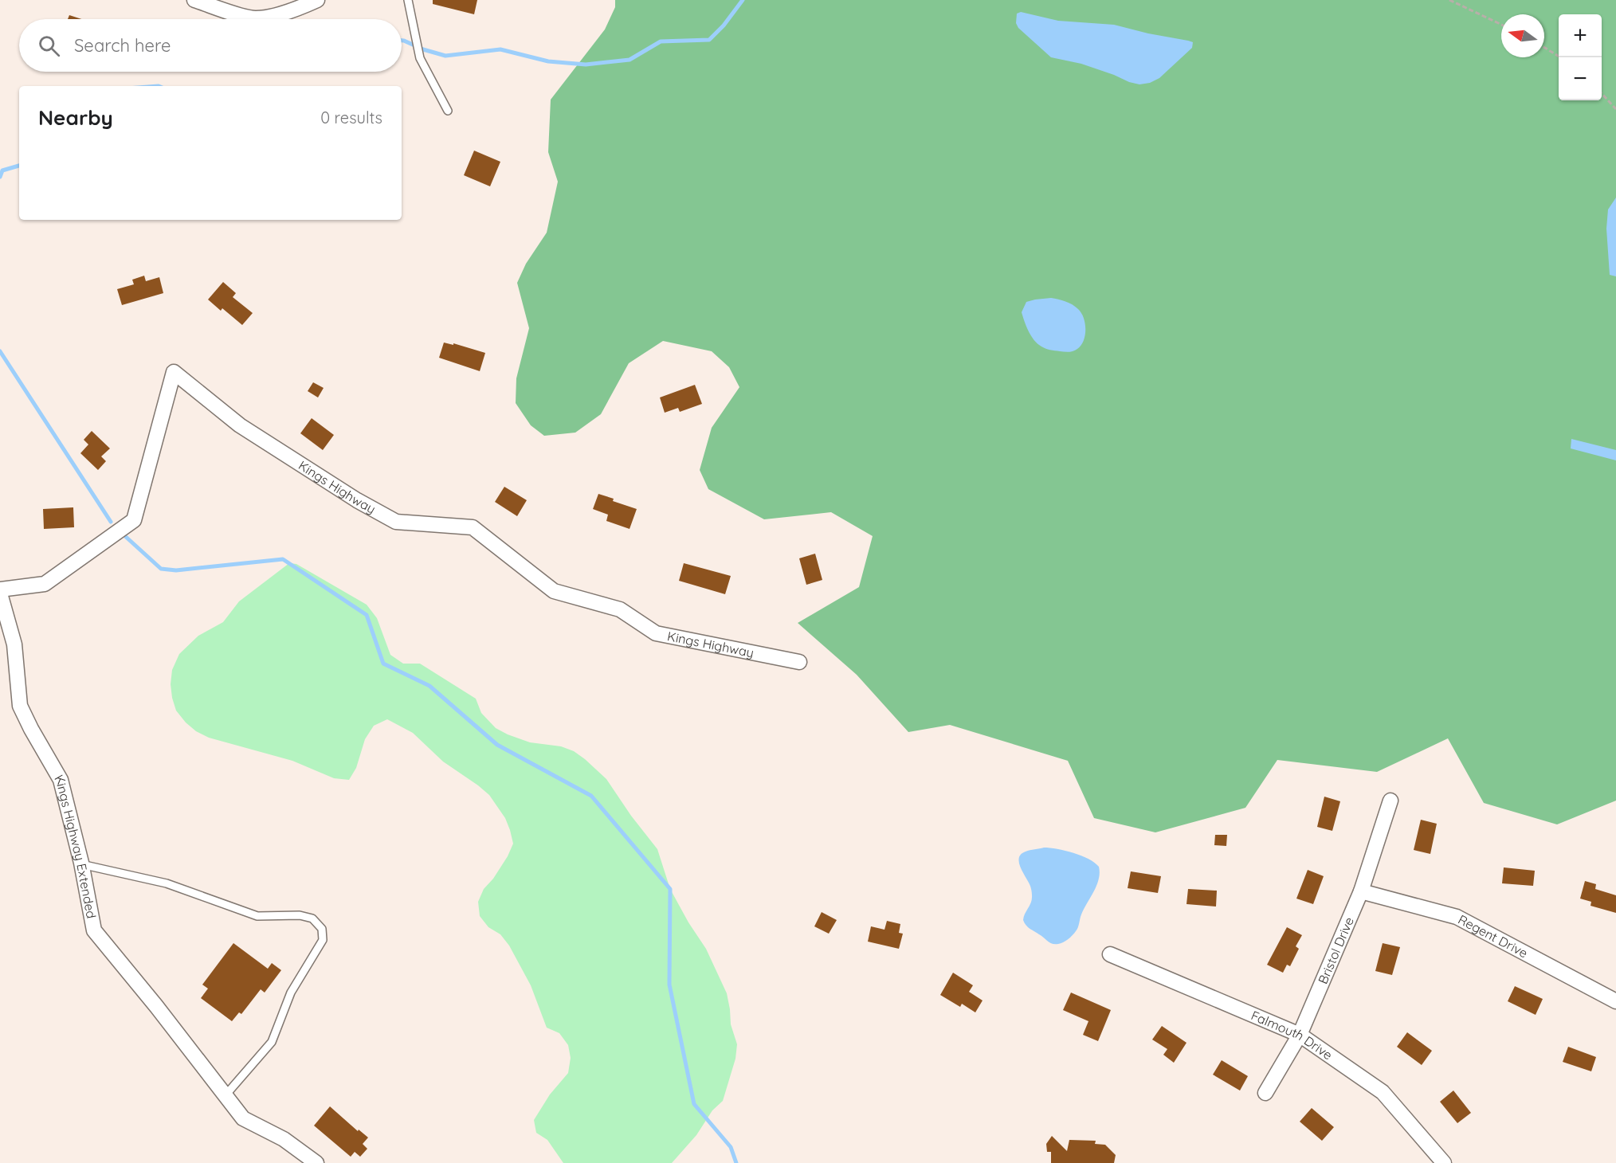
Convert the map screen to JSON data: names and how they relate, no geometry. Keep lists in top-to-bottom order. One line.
{"streets":{"street":["Kings Highway","Kings Highway Extended","Regent Drive","Bristol Drive","Falmouth Drive"]},"crossings":[["Regent Drive","Bristol Drive"],["Bristol Drive","Falmouth Drive"]],"north":"left","page":{"map_buttons":["+","−"],"search":"Search here","heading":["Nearby","0 results"]}}
